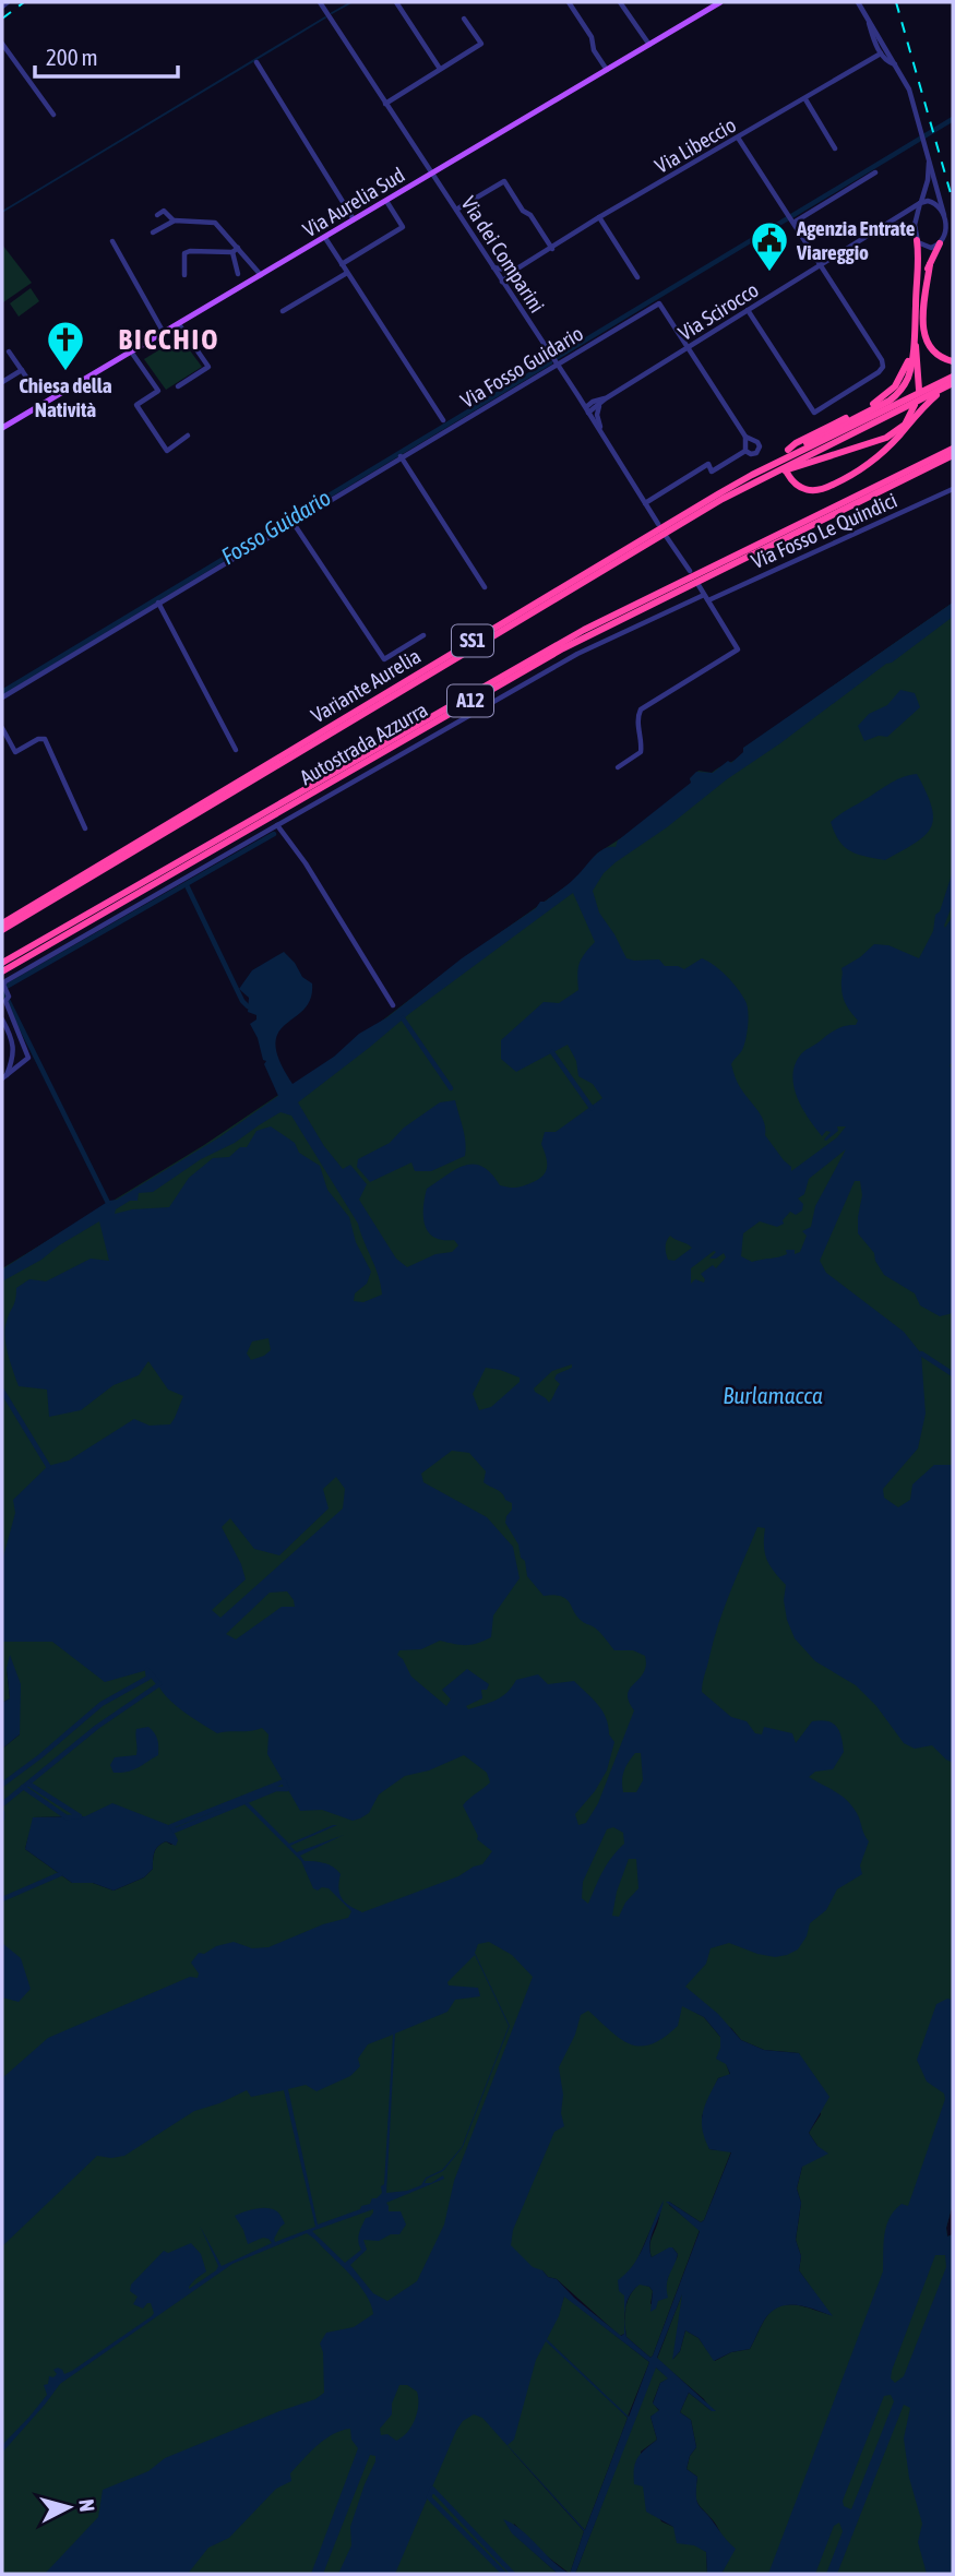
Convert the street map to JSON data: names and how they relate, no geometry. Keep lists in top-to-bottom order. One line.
{"streets":{"highway":["SS1","Variante Aurelia","A12","Autostrada Azzurra"],"main road":["Via Aurelia Sud"],"street":["Via Libeccio","Via dei Comparini","Via Scirocco","Via Fosso Guidario","Via Fosso Le Quindici"]},"crossings":[["Via Libeccio","Via dei Comparini"],["Via Aurelia Sud","Via dei Comparini"],["Via dei Comparini","Via Scirocco"],["Via dei Comparini","Via Fosso Guidario"],["Via Scirocco","Via Fosso Guidario"]],"districts":["BICCHIO"],"water":["Fosso Guidario","Burlamacca"],"places":{"public building":["Agenzia Entrate Viareggio"],"church":["Chiesa della Natività"]},"scale_bar":"200 m","north":"right"}
